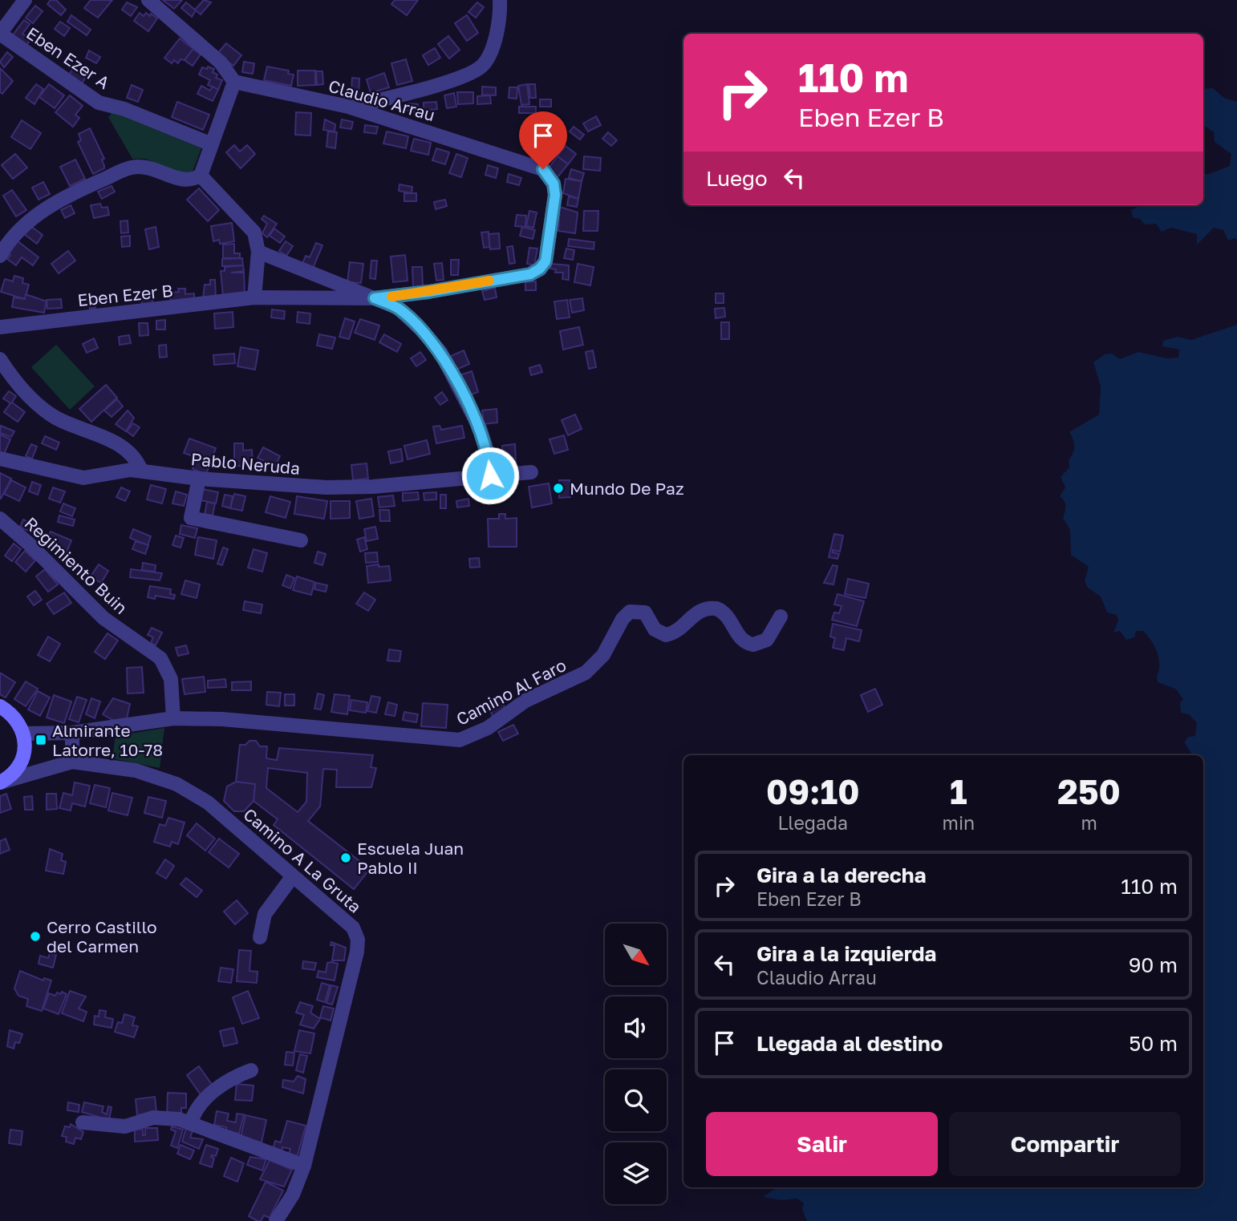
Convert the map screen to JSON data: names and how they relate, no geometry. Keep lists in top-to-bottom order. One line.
{"streets":{"street":["Eben Ezer A","Claudio Arrau","Eben Ezer B","Pablo Neruda","Regimiento Buin","Camino Al Faro","Camino A La Gruta"]},"crossings":[["Claudio Arrau","Eben Ezer B"],["Eben Ezer B","Pablo Neruda"],["Regimiento Buin","Camino Al Faro"]],"places":{"other":["Mundo De Paz","Escuela Juan Pablo II","Cerro Castillo del Carmen"],"transit":["Almirante Latorre, 10-78"]},"north":"bottom right","page":{"turn":["110 m","Eben Ezer B"],"then":"Luego","eta":["09:10","Llegada","1","min","250","m"],"list":[{"name":"Gira a la derecha","note":"Eben Ezer B","value":"110 m"},{"name":"Gira a la izquierda","note":"Claudio Arrau","value":"90 m"},{"name":"Llegada al destino","value":"50 m"}],"buttons":["Salir","Compartir"]}}
